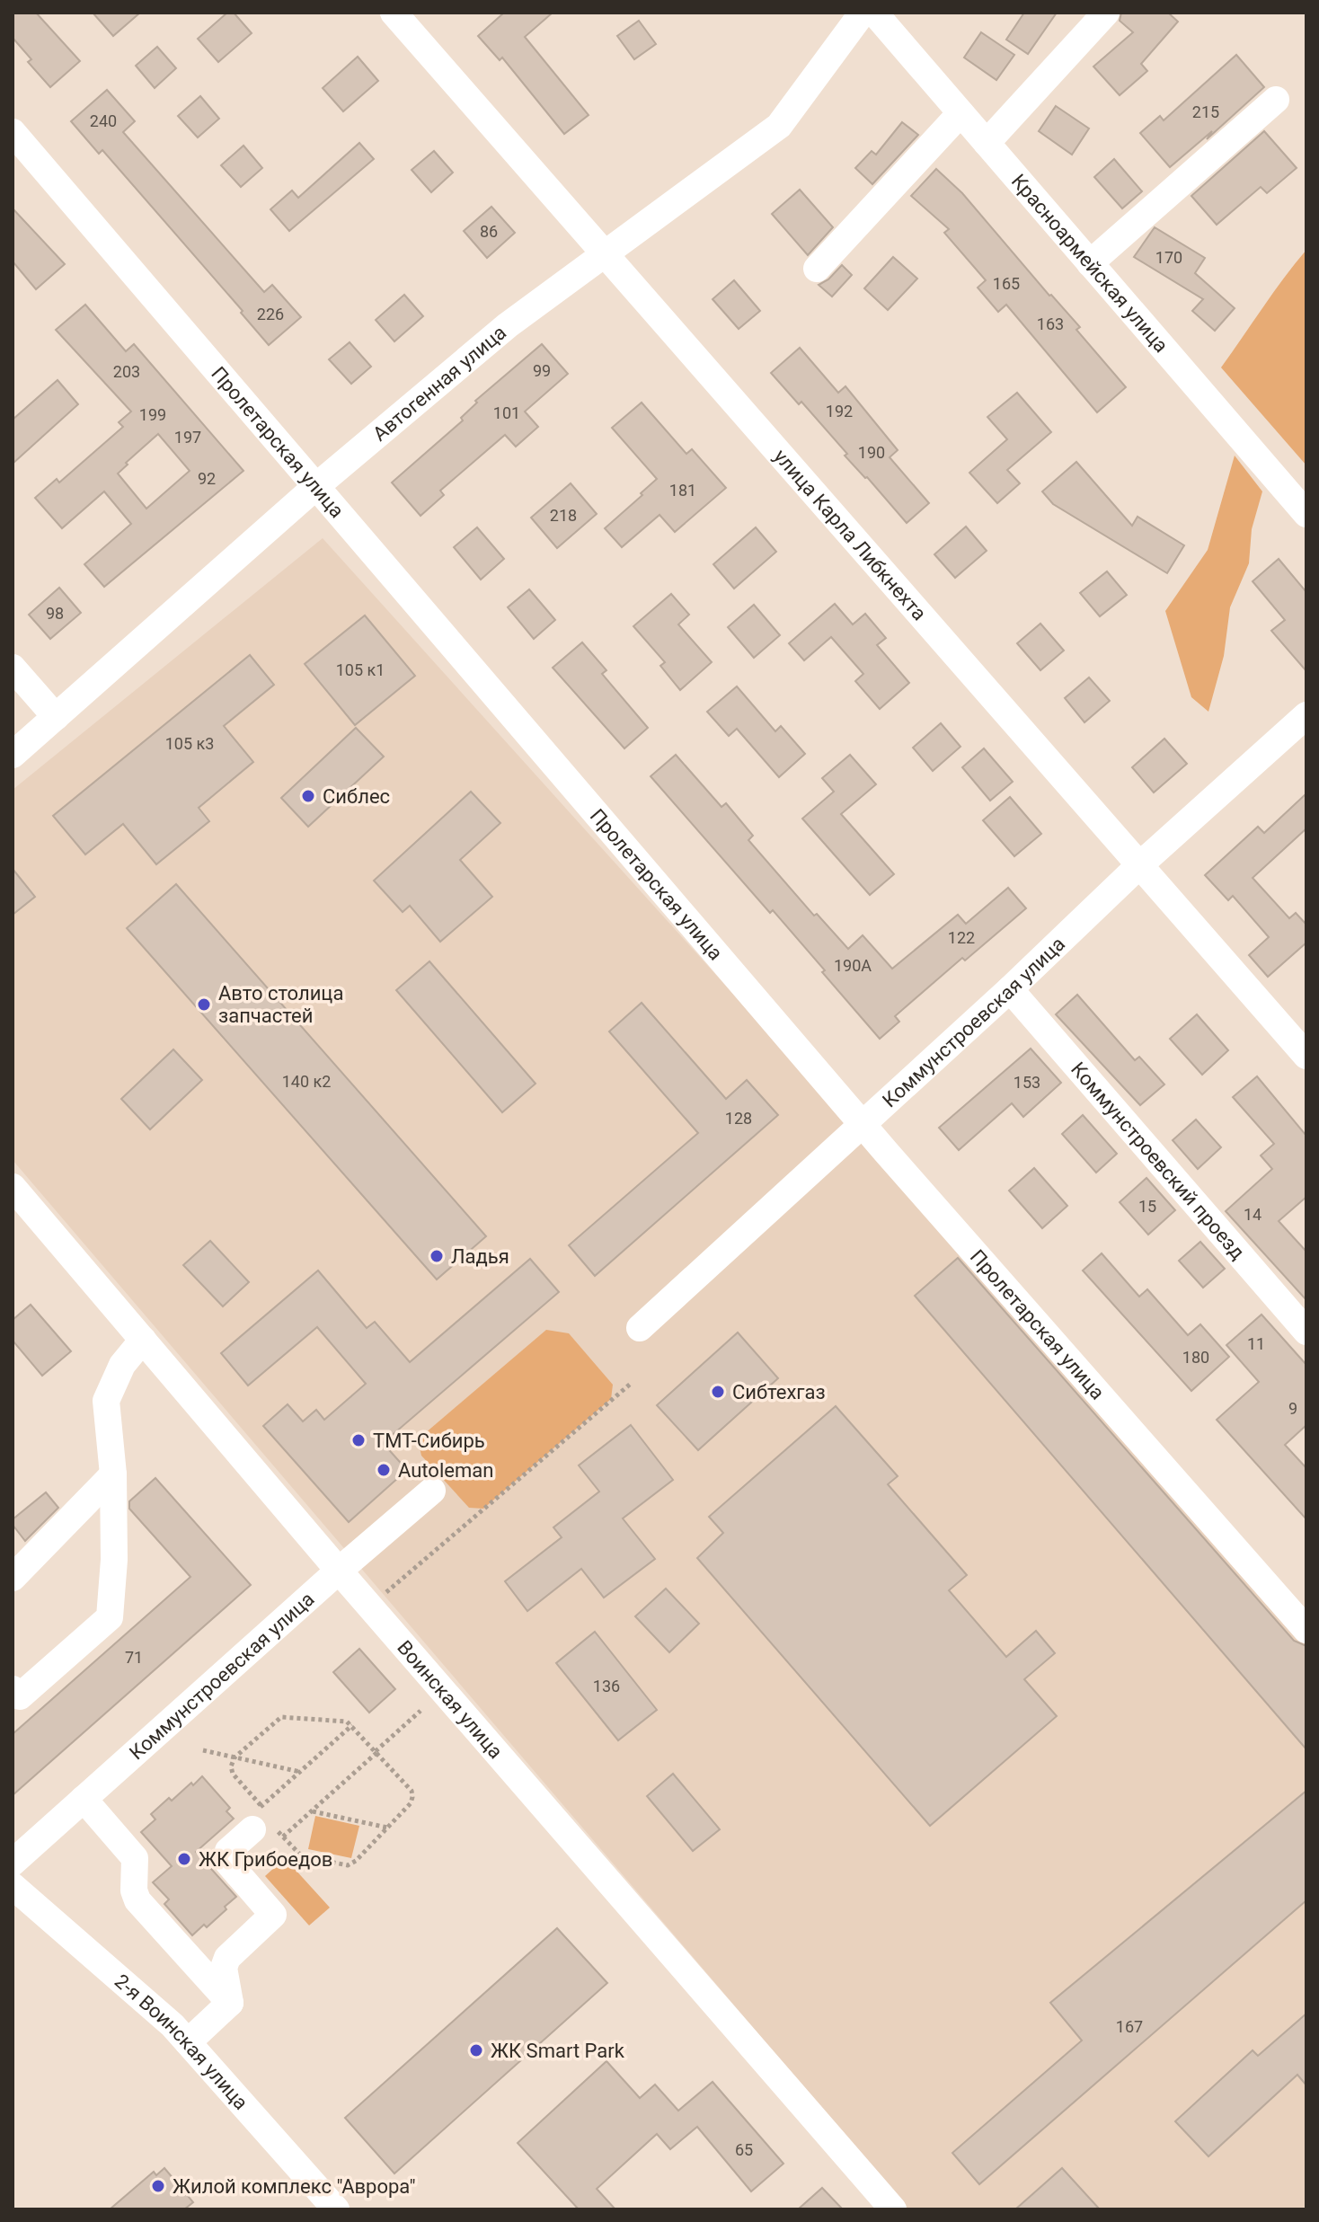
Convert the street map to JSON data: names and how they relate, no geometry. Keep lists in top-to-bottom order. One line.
{"streets":{"street":["Красноармейская улица","Автогенная улица","Пролетарская улица","улица Карла Либкнехта","Коммунстроевская улица","Коммунстроевский проезд","Воинская улица","2-я Воинская улица"]},"crossings":[["Автогенная улица","Пролетарская улица"],["Автогенная улица","улица Карла Либкнехта"],["Пролетарская улица","Коммунстроевская улица"],["улица Карла Либкнехта","Коммунстроевская улица"],["Коммунстроевская улица","Коммунстроевский проезд"],["Коммунстроевская улица","Воинская улица"]],"places":["Сиблес","Авто столица запчастей","Ладья","Сибтехгаз","ТМТ-Сибирь","Autoleman","ЖК Грибоедов","ЖК Smart Park","Жилой комплекс \"Аврора\""],"house_numbers":["215","240","86","170","165","226","163","99","203","192","101","199","197","190","92","181","218","98","105 к1","105 к3","122","190А","140 к2","153","128","15","14","11","180","9","71","136","167","65"]}
